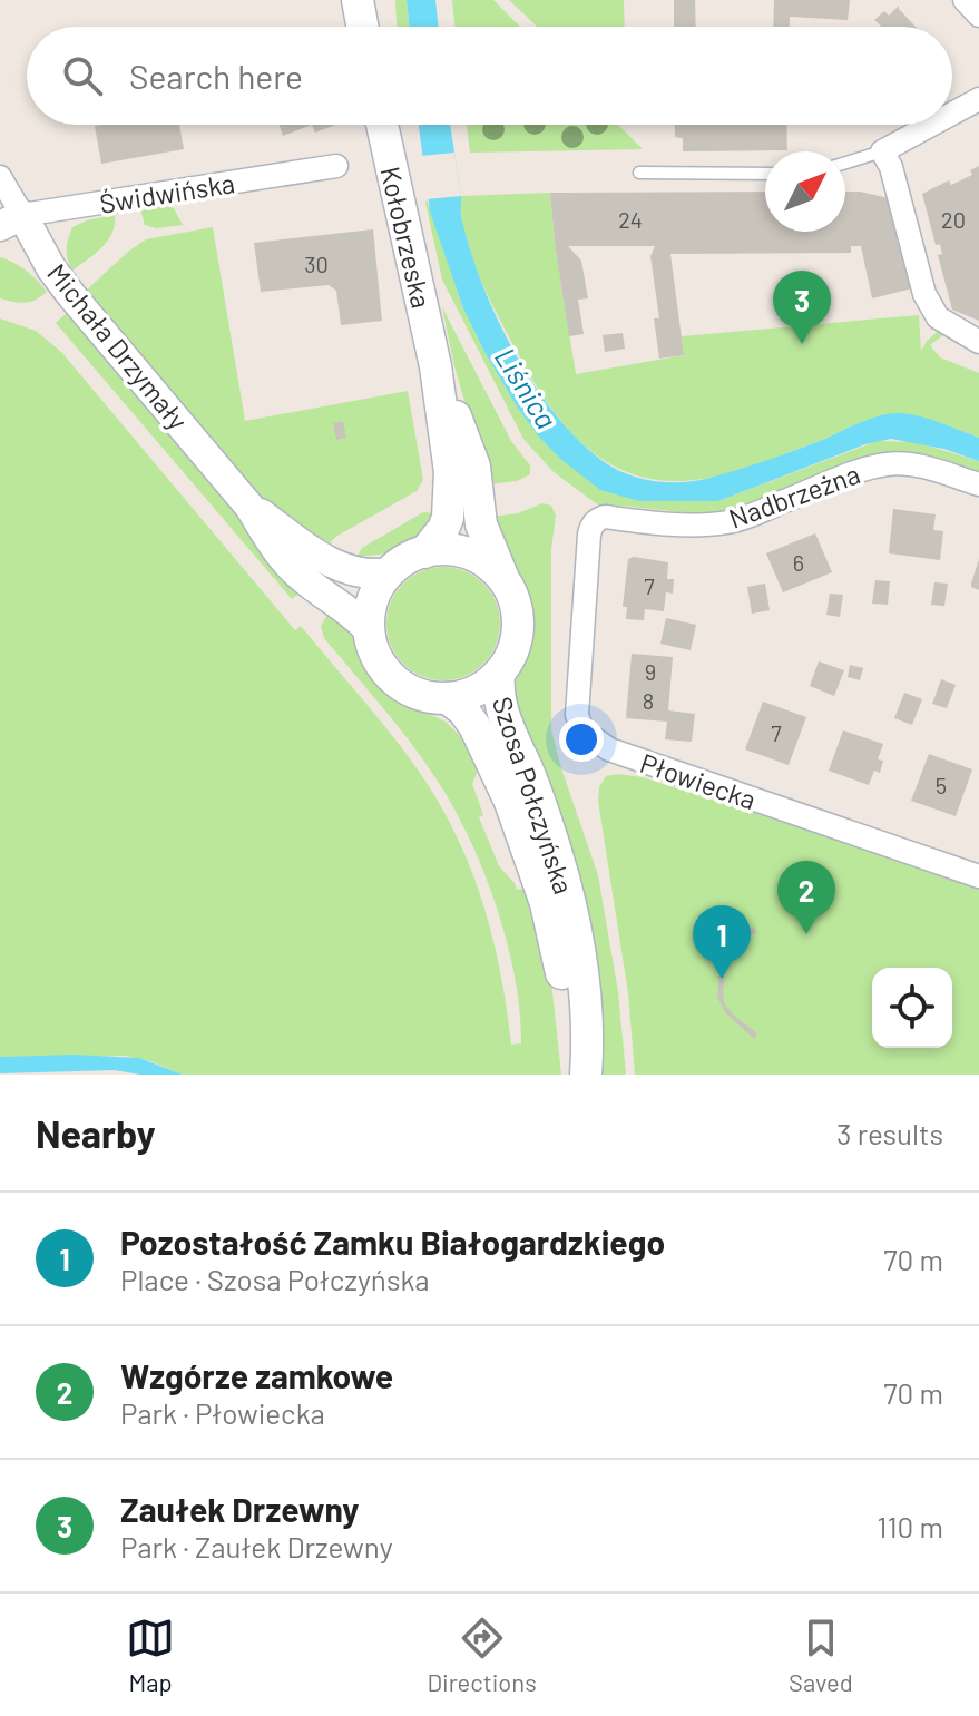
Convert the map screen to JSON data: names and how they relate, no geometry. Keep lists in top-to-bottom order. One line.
{"streets":{"main road":["Kołobrzeska","Szosa Połczyńska"],"street":["Świdwińska","Michała Drzymały","Nadbrzeżna","Płowiecka"]},"crossings":[["Świdwińska","Michała Drzymały"],["Kołobrzeska","Michała Drzymały"],["Kołobrzeska","Szosa Połczyńska"],["Michała Drzymały","Szosa Połczyńska"],["Nadbrzeżna","Płowiecka"]],"water":["Liśnica"],"house_numbers":["24","20","30","6","7","9","8","7","5"],"north":"top right","page":{"search":"Search here","pins":["3","2","1"],"heading":["Nearby","3 results"],"list":[{"mark":"1","name":"Pozostałość Zamku Białogardzkiego","note":"Place · Szosa Połczyńska","value":"70 m"},{"mark":"2","name":"Wzgórze zamkowe","note":"Park · Płowiecka","value":"70 m"},{"mark":"3","name":"Zaułek Drzewny","note":"Park · Zaułek Drzewny","value":"110 m"}],"nav":["Map","Directions","Saved"]}}
